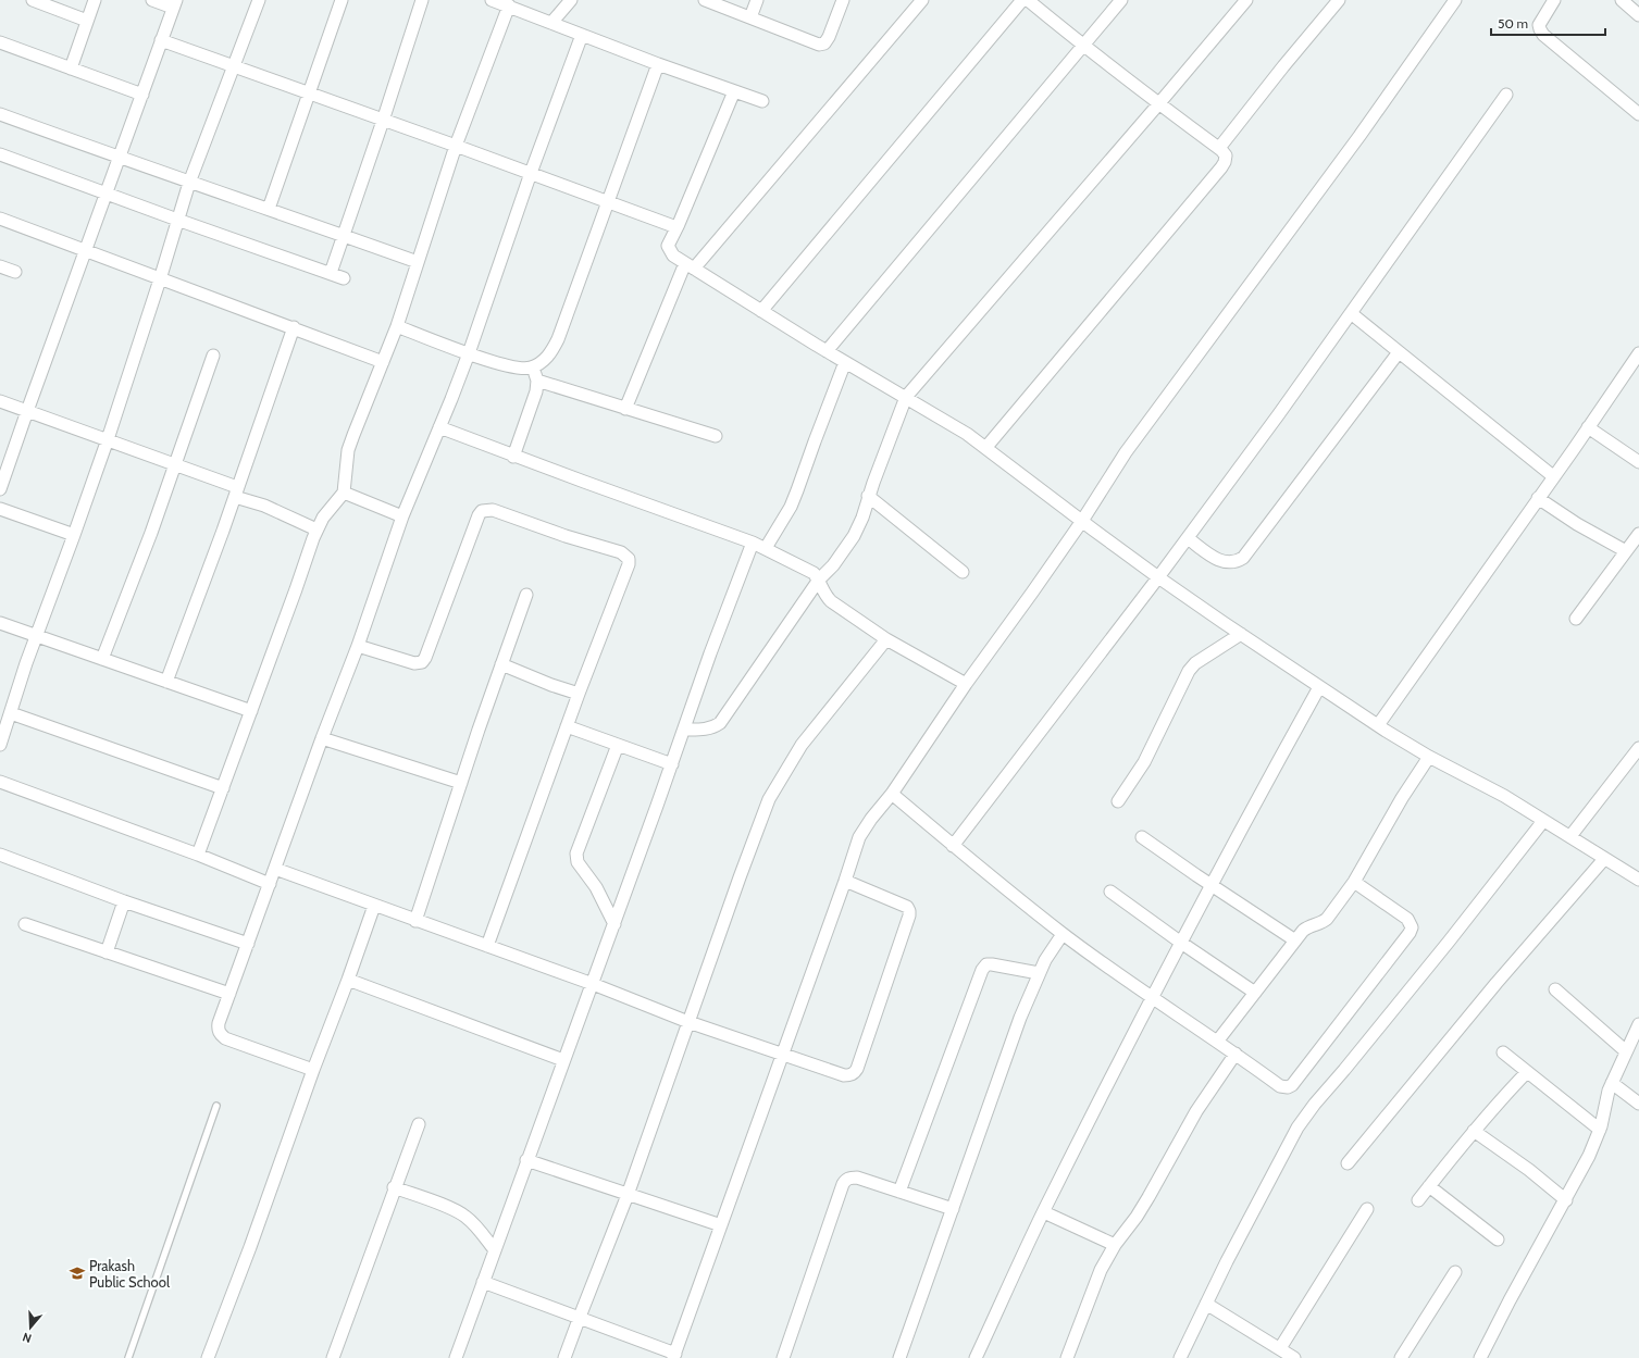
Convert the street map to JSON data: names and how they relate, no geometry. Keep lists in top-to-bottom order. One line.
{"places":{"school or university":["Prakash Public School"]},"scale_bar":"50 m","north":"bottom"}
